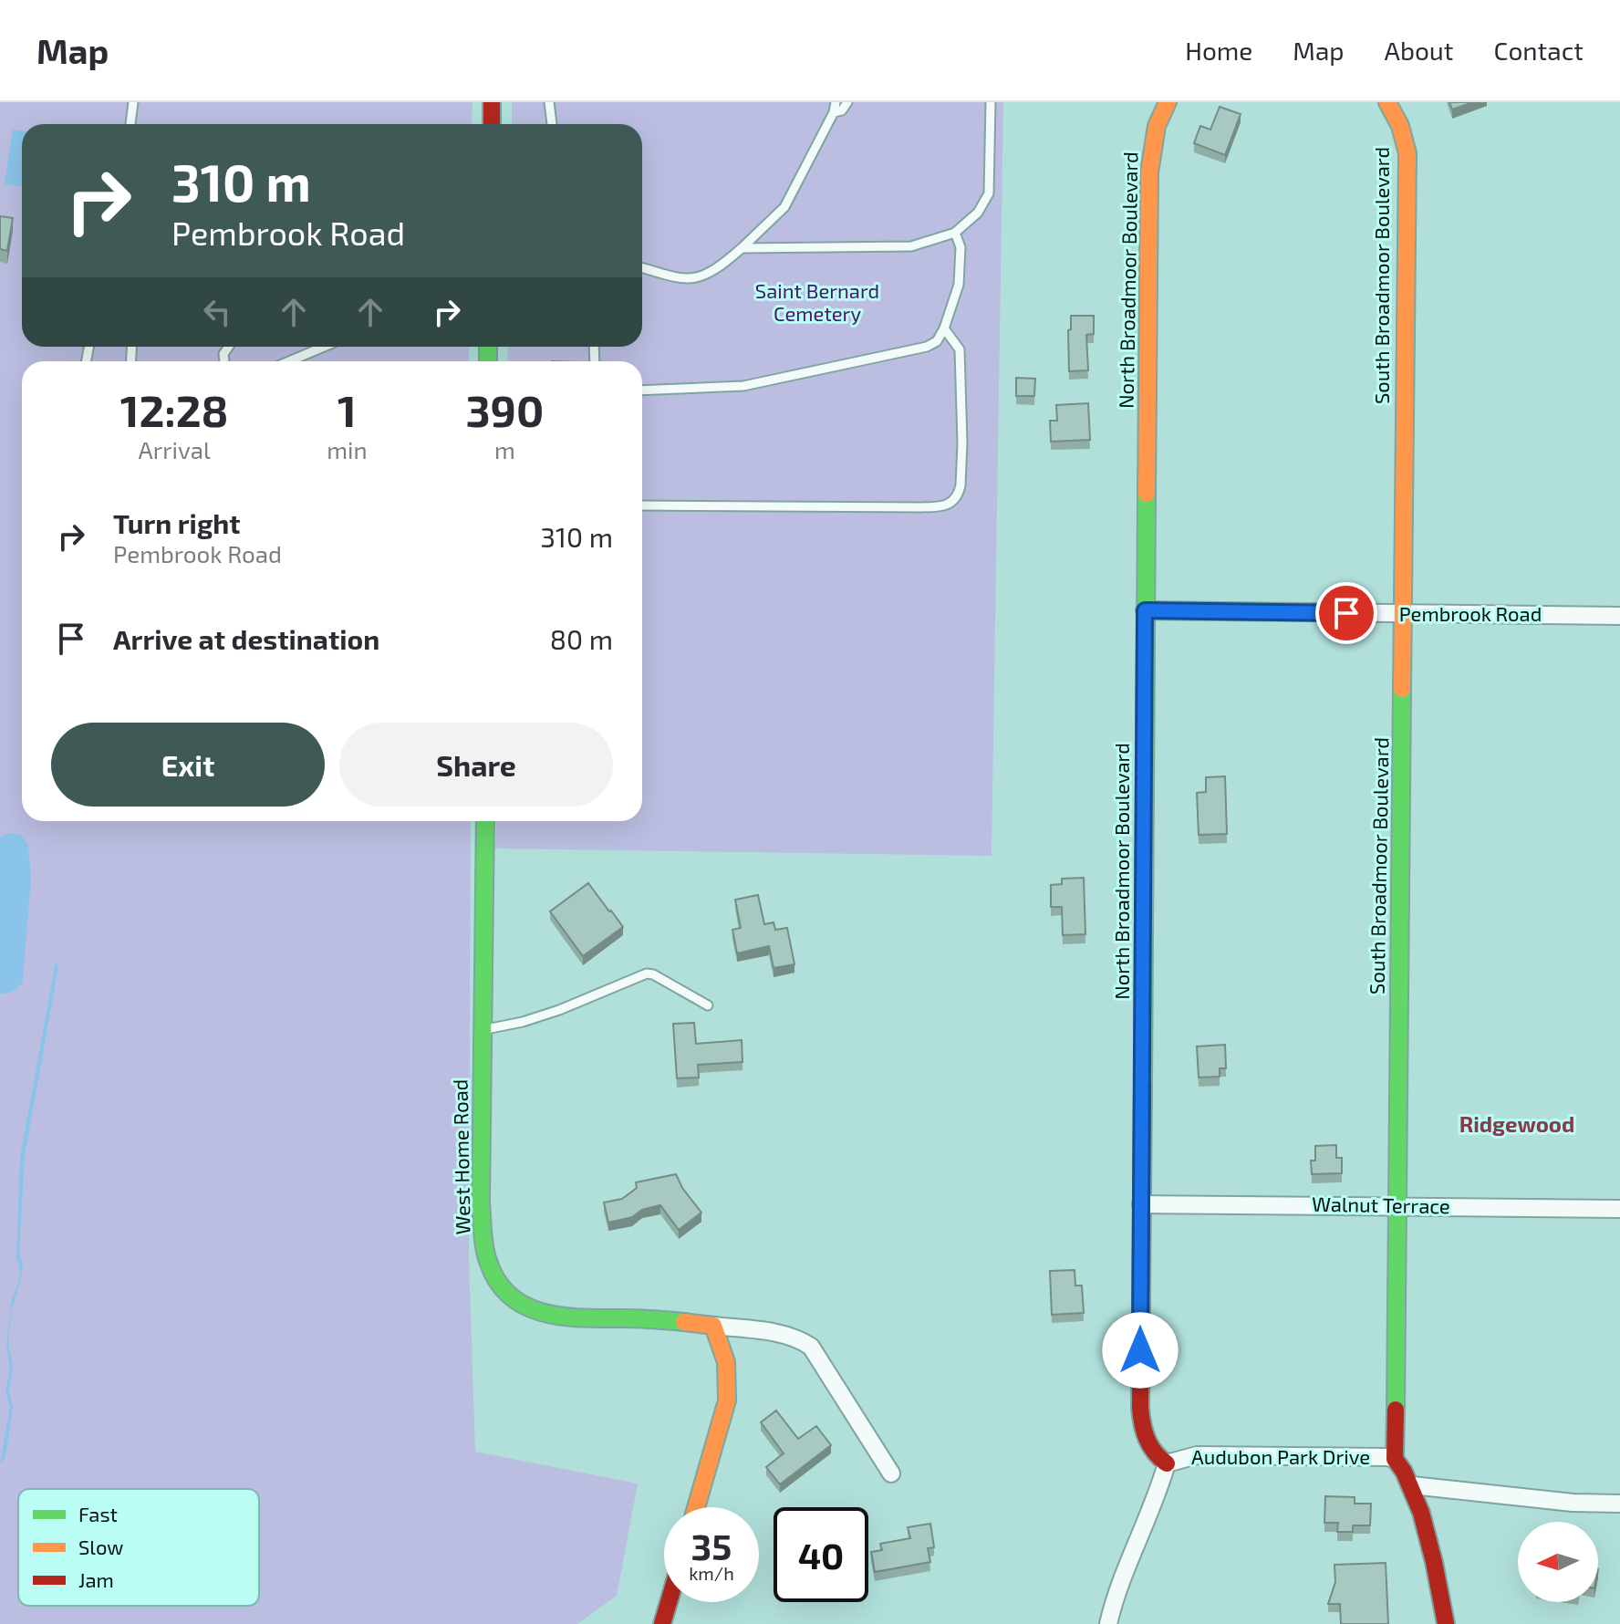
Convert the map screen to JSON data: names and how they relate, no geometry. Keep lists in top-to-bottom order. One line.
{"streets":{"street":["South Broadmoor Boulevard","North Broadmoor Boulevard","Pembrook Road","West Home Road","Walnut Terrace","Audubon Park Drive"]},"crossings":[["South Broadmoor Boulevard","Pembrook Road"],["South Broadmoor Boulevard","Walnut Terrace"],["South Broadmoor Boulevard","Audubon Park Drive"],["North Broadmoor Boulevard","Pembrook Road"],["North Broadmoor Boulevard","Walnut Terrace"],["North Broadmoor Boulevard","Audubon Park Drive"]],"districts":["Ridgewood"],"parks":["Saint Bernard Cemetery"],"legend":["Fast","Slow","Jam"],"north":"left","page":{"header":"Map","nav":["Home","Map","About","Contact"],"turn":["310 m","Pembrook Road"],"eta":["12:28","Arrival","1","min","390","m"],"list":[{"name":"Turn right","note":"Pembrook Road","value":"310 m"},{"name":"Arrive at destination","value":"80 m"}],"buttons":["Exit","Share"],"speed":"35 km/h","limit":"40"}}
